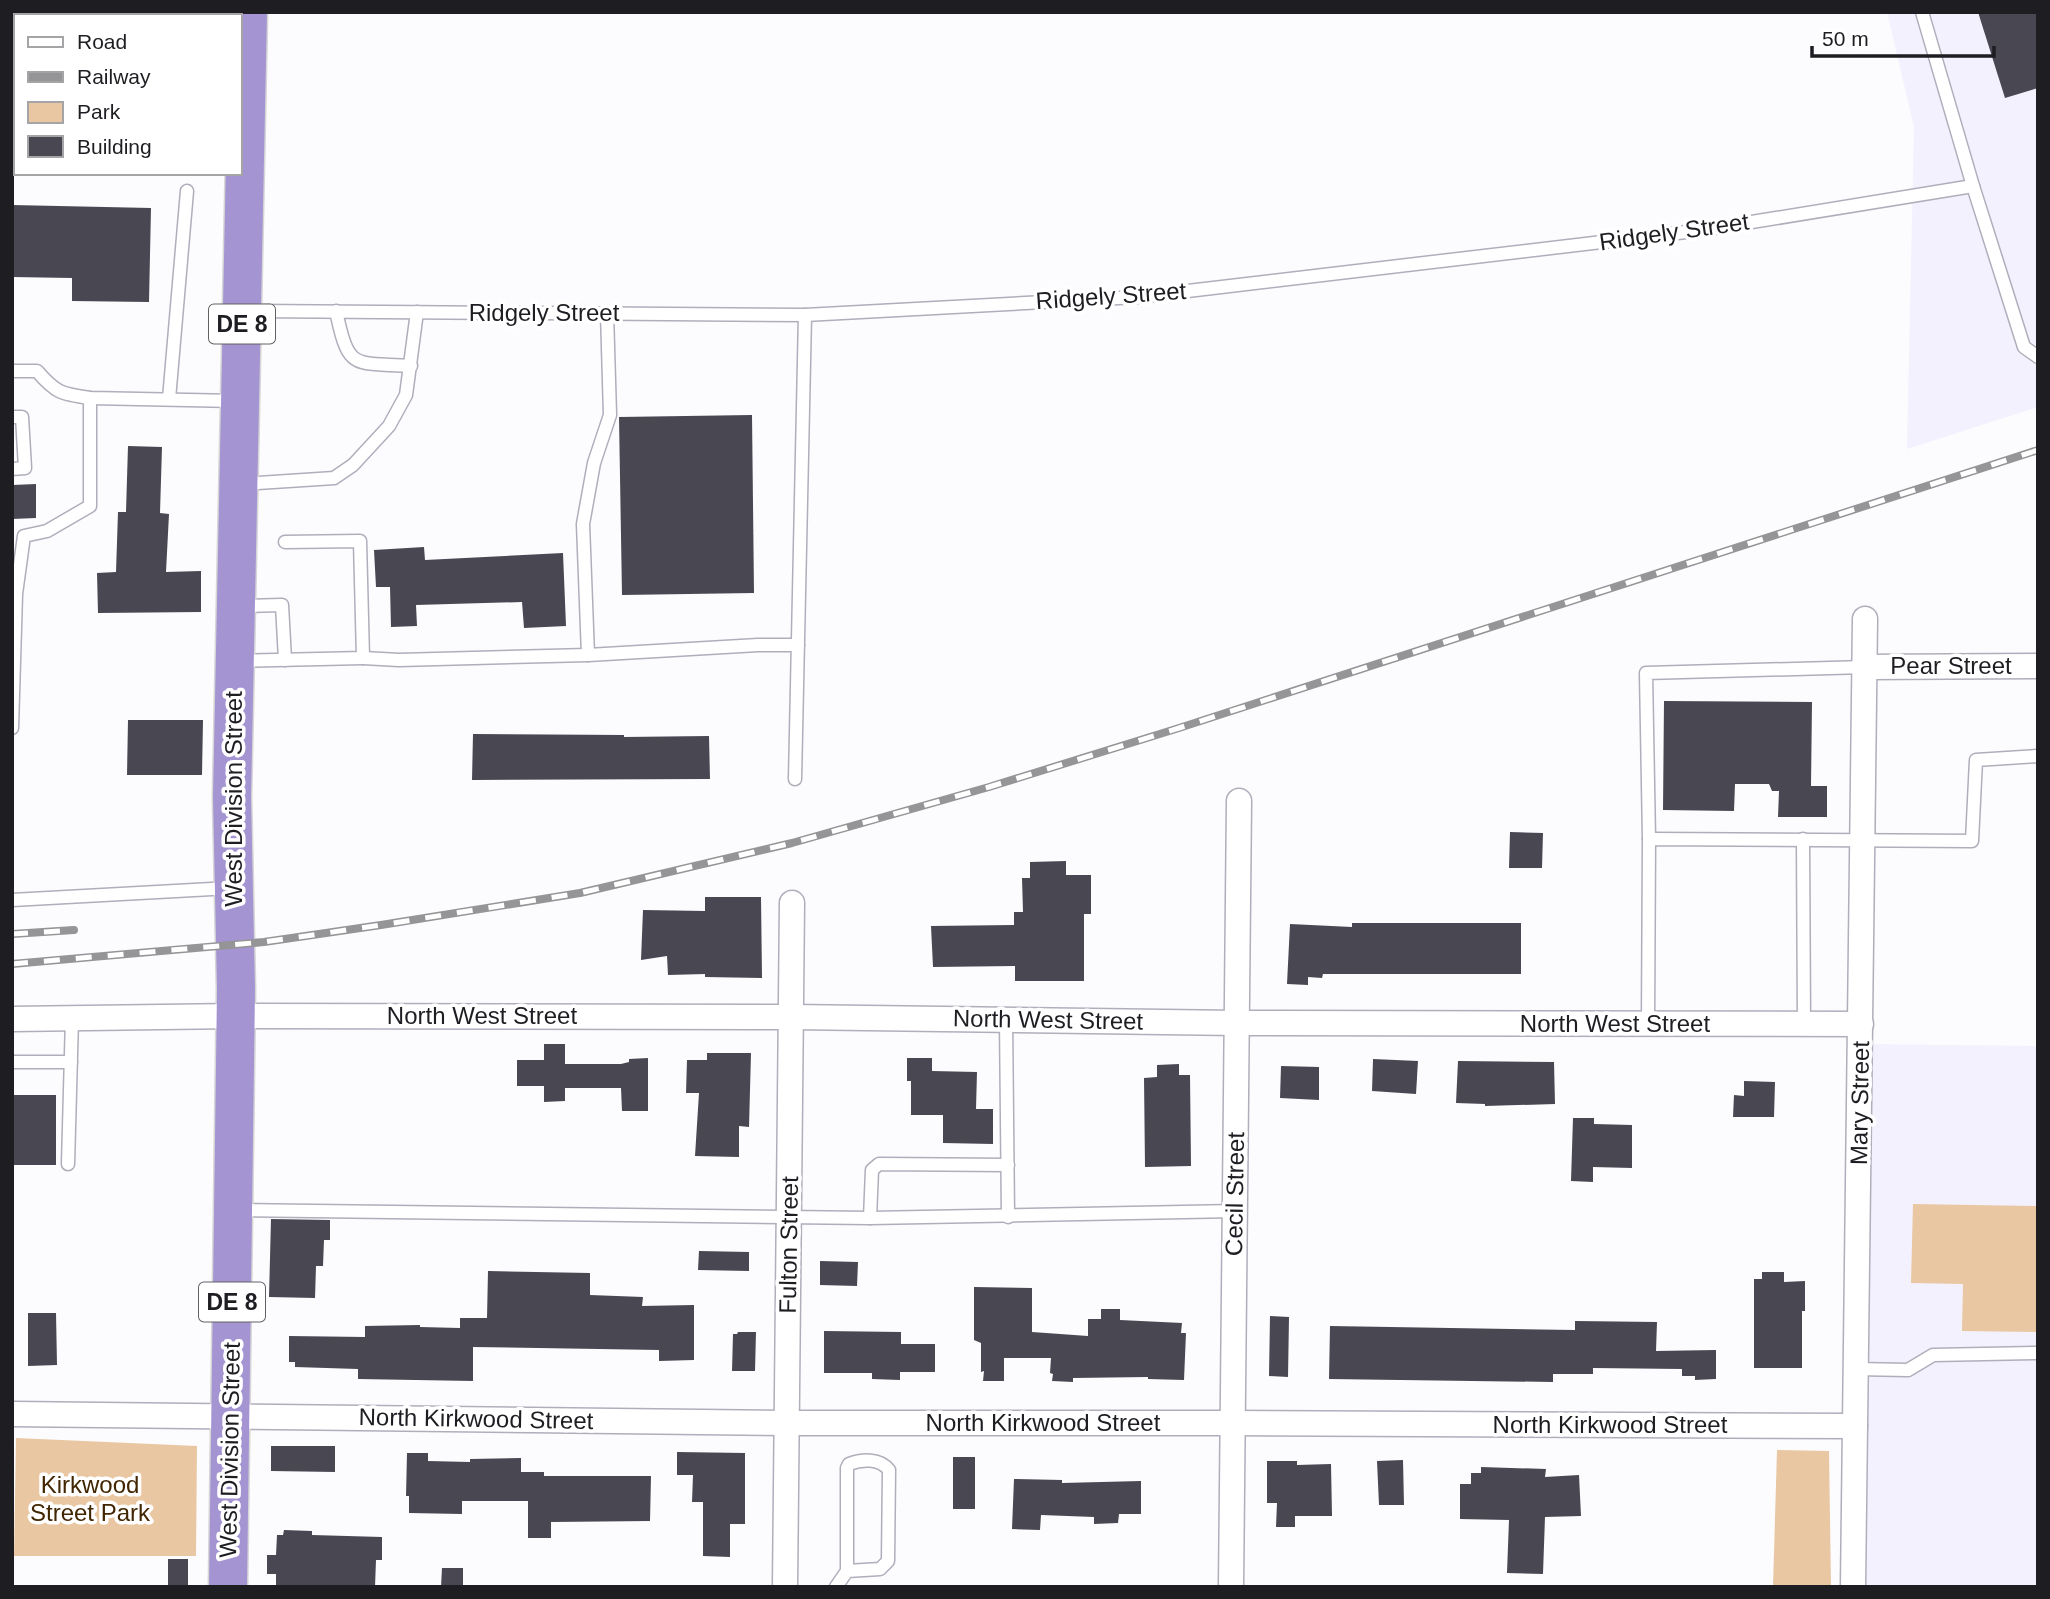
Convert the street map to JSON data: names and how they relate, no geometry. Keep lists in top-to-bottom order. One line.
{"streets":{"highway":["DE 8","West Division Street"],"street":["Pear Street","North West Street","Mary Street","Cecil Street","Fulton Street","North Kirkwood Street"],"lane":["Ridgely Street"]},"crossings":[["Ridgely Street","West Division Street"],["Pear Street","Mary Street"],["West Division Street","North West Street"],["West Division Street","North Kirkwood Street"],["North West Street","Mary Street"],["North West Street","Cecil Street"],["North West Street","Fulton Street"],["Mary Street","North Kirkwood Street"],["Cecil Street","North Kirkwood Street"],["Fulton Street","North Kirkwood Street"]],"parks":["Kirkwood Street Park"],"legend":["Road","Railway","Park","Building"],"scale_bar":"50 m"}
